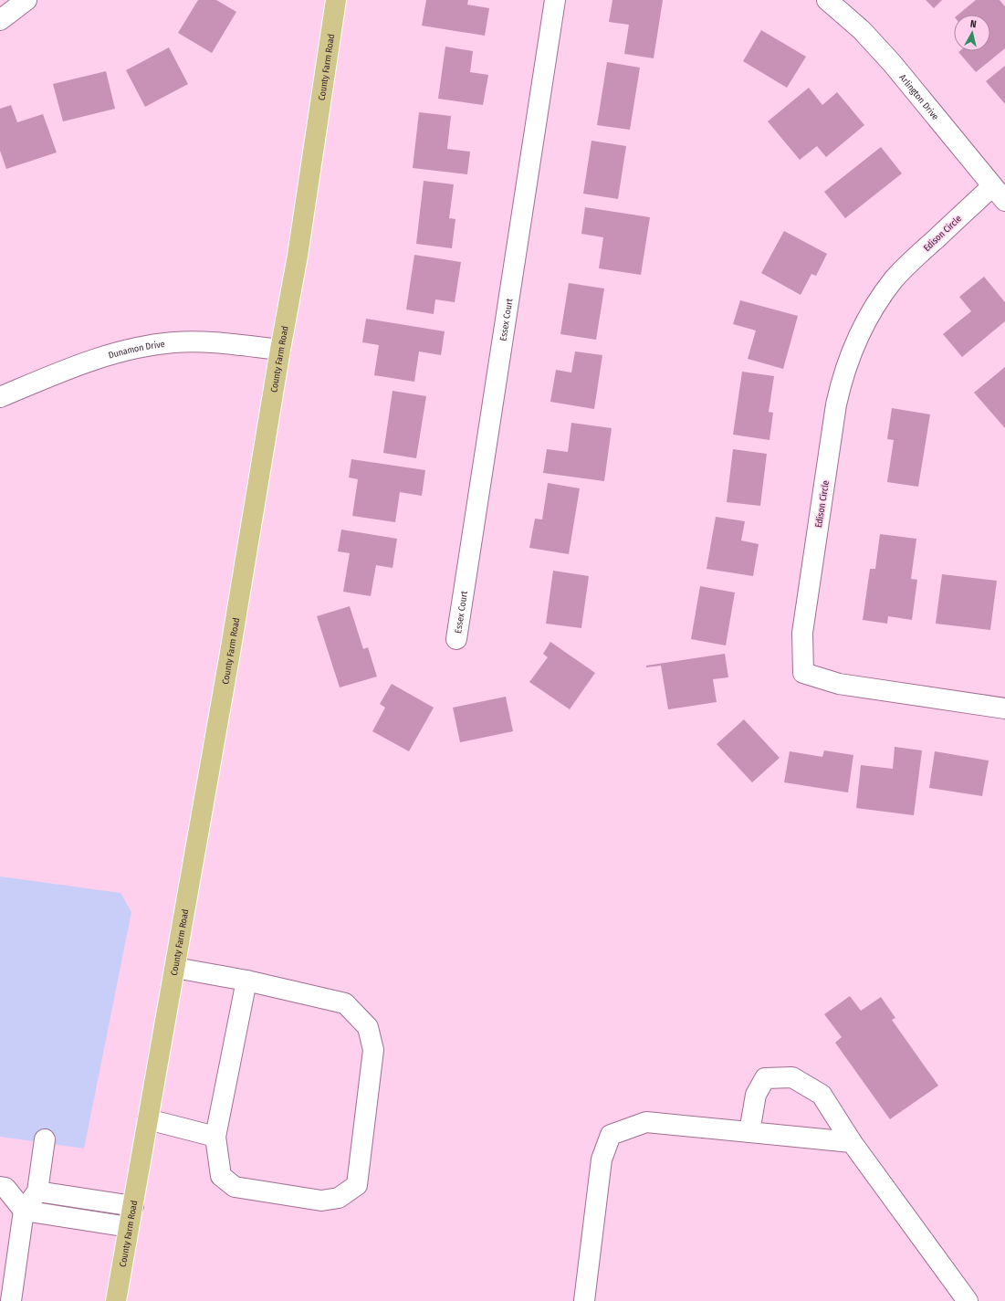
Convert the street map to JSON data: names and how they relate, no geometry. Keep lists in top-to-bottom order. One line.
{"streets":{"main road":["County Farm Road"],"street":["Arlington Drive","Edison Circle","Essex Court","Dunamon Drive"]},"crossings":[["County Farm Road","Dunamon Drive"],["Arlington Drive","Edison Circle"]],"north":"top"}
